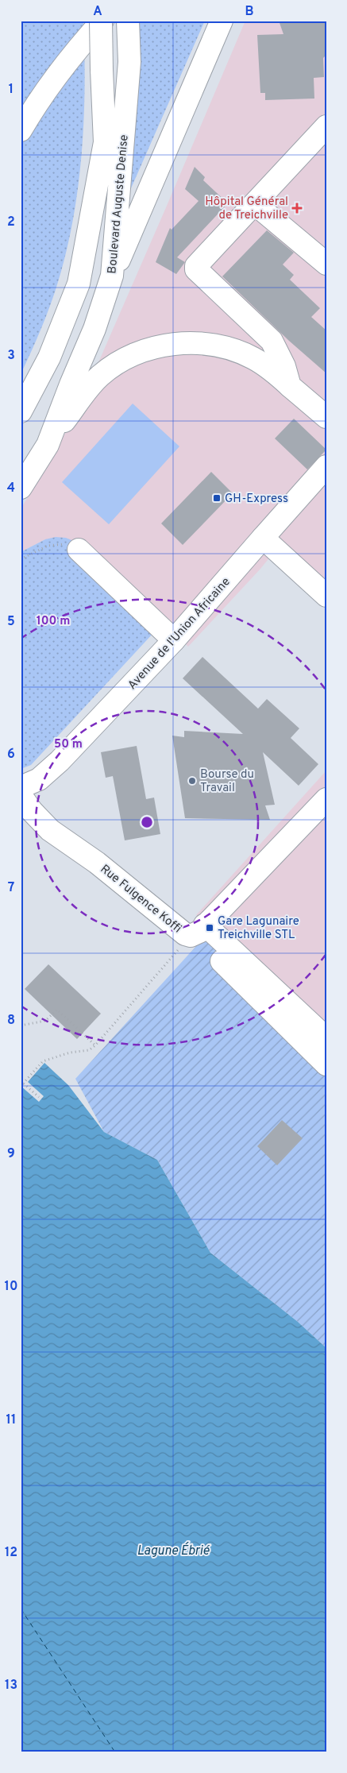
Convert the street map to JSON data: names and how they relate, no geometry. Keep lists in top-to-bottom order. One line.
{"streets":{"main road":["Boulevard Auguste Denise","Avenue de l'Union Africaine","Rue Fulgence Koffi"]},"water":["Lagune Ébrié"],"places":{"health":["Hôpital Général de Treichville"],"transit":["GH-Express","Gare Lagunaire Treichville STL"],"other":["Bourse du Travail"]},"grid":{"columns":["A","B"],"rows":["1","2","3","4","5","6","7","8","9","10","11","12","13"]},"rings":["100 m","50 m"]}
